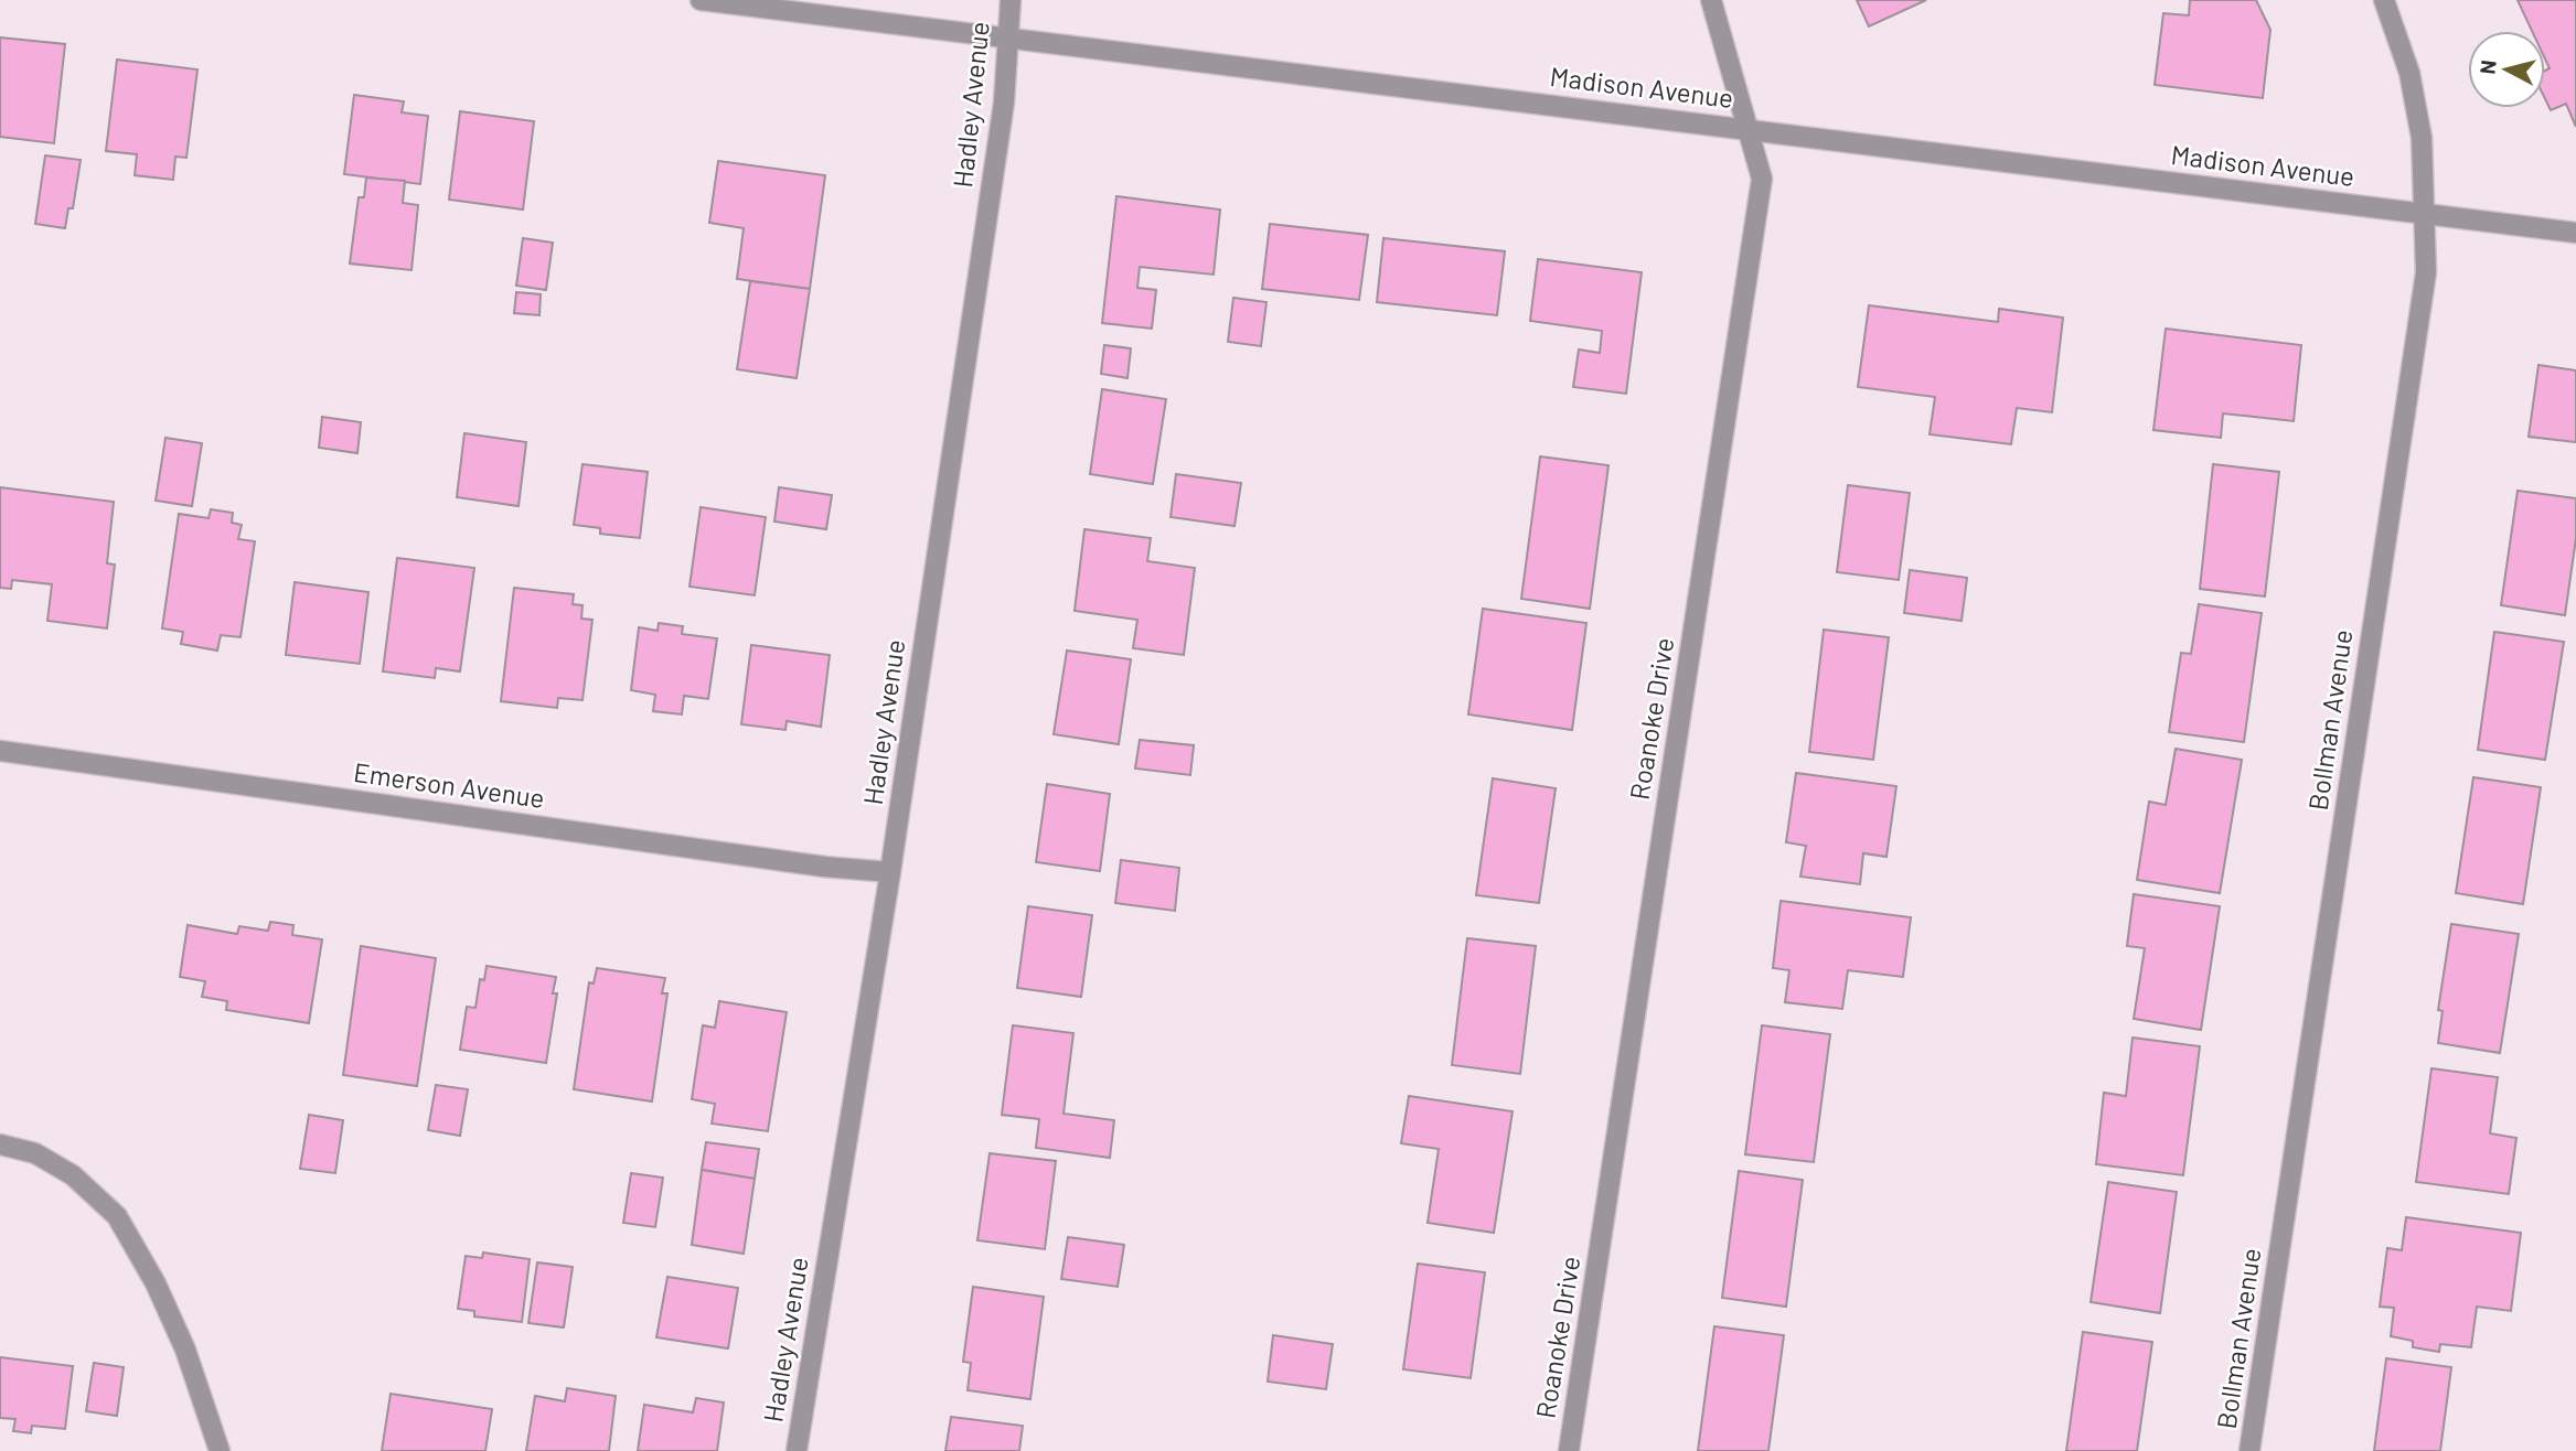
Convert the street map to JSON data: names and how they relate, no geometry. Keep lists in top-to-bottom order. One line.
{"streets":{"street":["Madison Avenue","Hadley Avenue","Roanoke Drive","Bollman Avenue","Emerson Avenue"]},"crossings":[["Madison Avenue","Hadley Avenue"],["Madison Avenue","Roanoke Drive"],["Madison Avenue","Bollman Avenue"],["Hadley Avenue","Emerson Avenue"]],"north":"left"}
